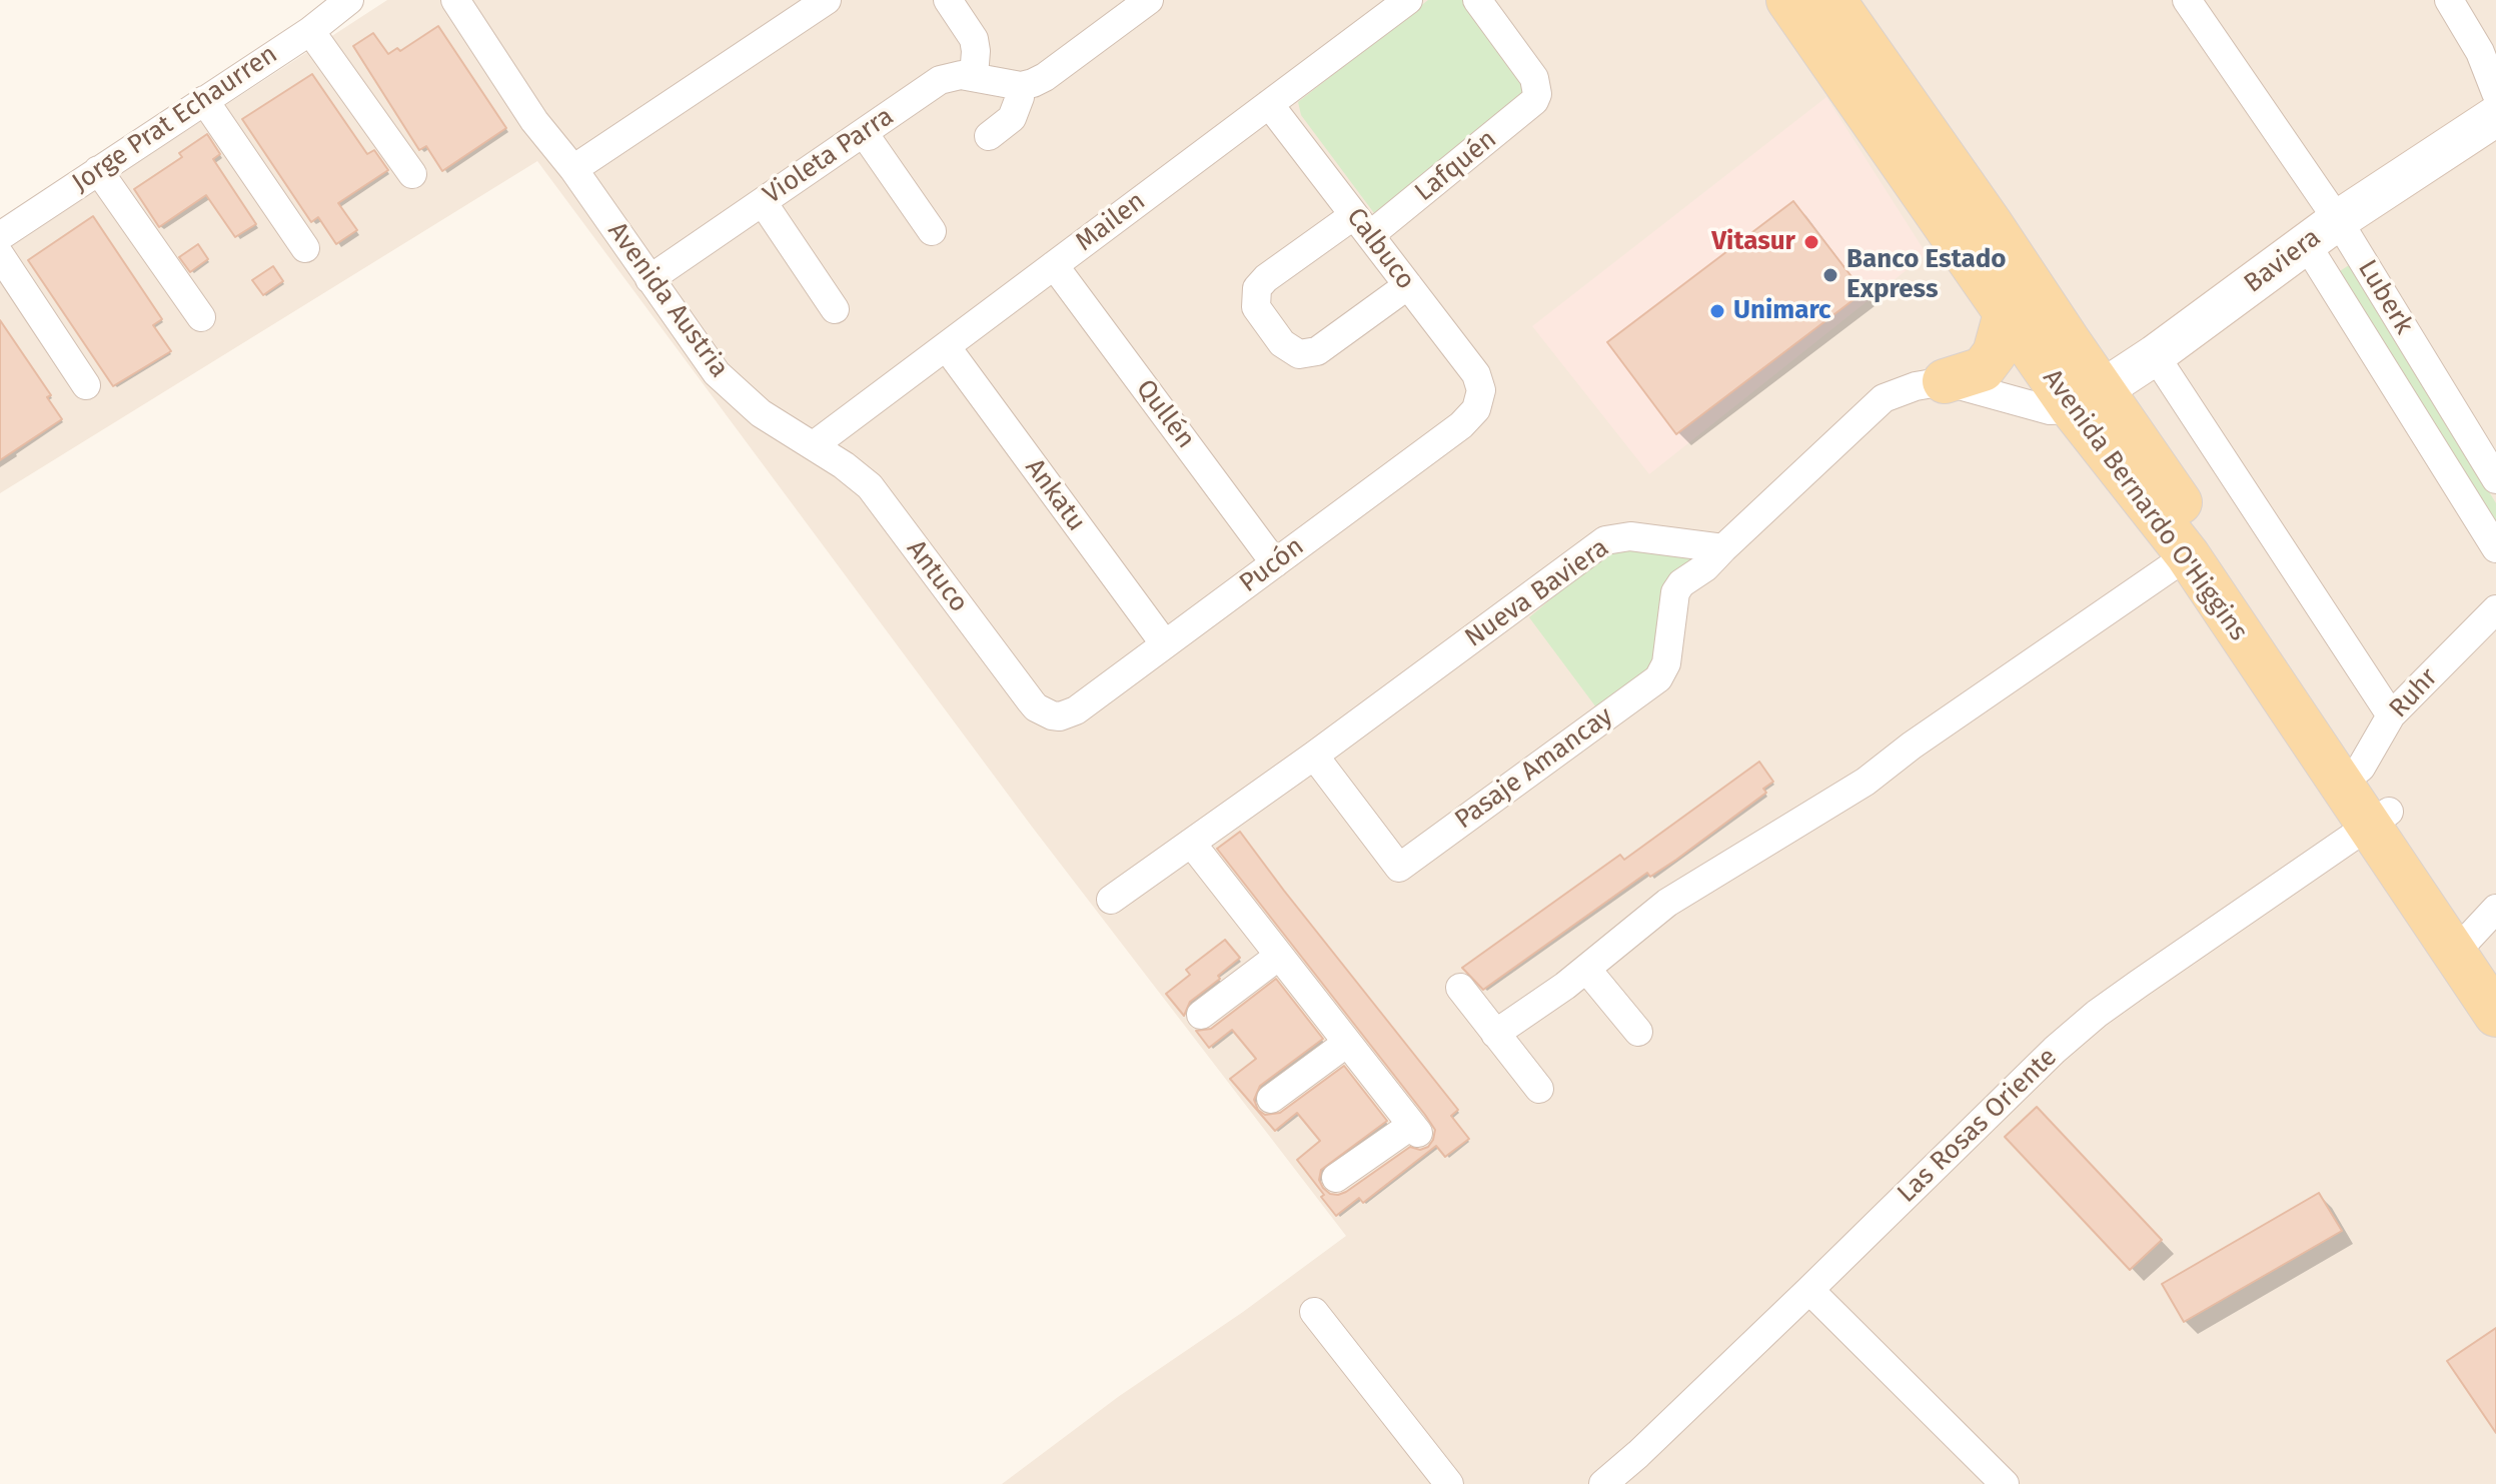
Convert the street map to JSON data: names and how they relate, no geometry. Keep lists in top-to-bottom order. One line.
{"streets":{"main road":["Avenida Bernardo O'Higgins"],"street":["Jorge Prat Echaurren","Violeta Parra","Lafquén","Mailen","Calbuco","Baviera","Luberk","Avenida Austria","Qullén","Ankatu","Pucón","Antuco","Nueva Baviera","Ruhr","Pasaje Amancay","Las Rosas Oriente"]},"crossings":[["Violeta Parra","Avenida Austria"],["Lafquén","Calbuco"],["Mailen","Calbuco"],["Mailen","Avenida Austria"],["Mailen","Qullén"],["Mailen","Ankatu"],["Mailen","Antuco"],["Calbuco","Pucón"],["Baviera","Luberk"],["Baviera","Avenida Bernardo O'Higgins"],["Avenida Austria","Antuco"],["Qullén","Pucón"],["Ankatu","Pucón"],["Avenida Bernardo O'Higgins","Ruhr"],["Avenida Bernardo O'Higgins","Las Rosas Oriente"],["Pucón","Antuco"],["Nueva Baviera","Pasaje Amancay"]],"places":["Vitasur","Banco Estado Express","Unimarc"]}
